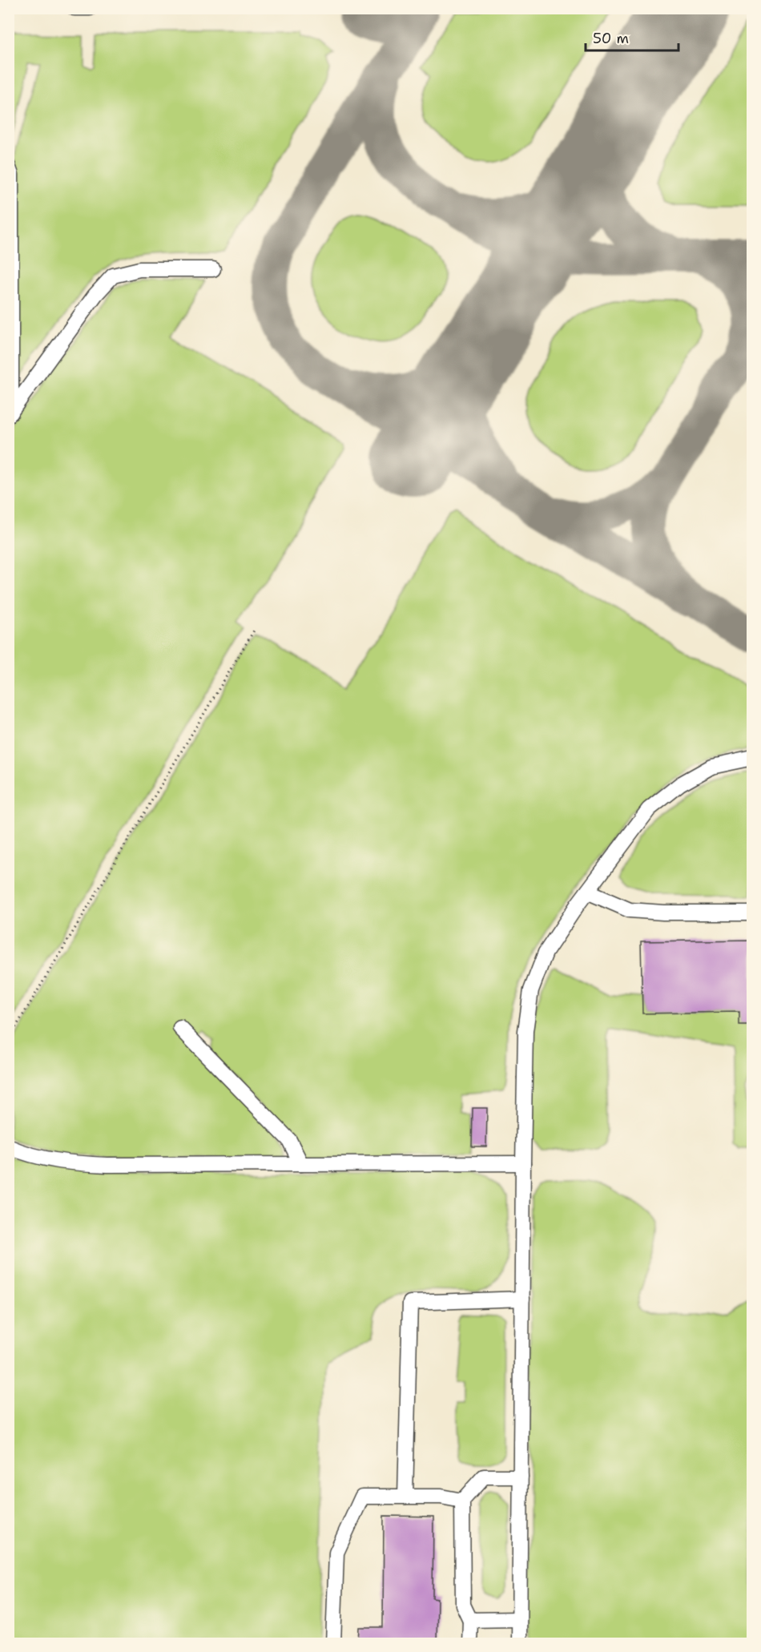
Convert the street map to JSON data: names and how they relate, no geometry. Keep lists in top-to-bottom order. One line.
{"scale_bar":"50 m"}
